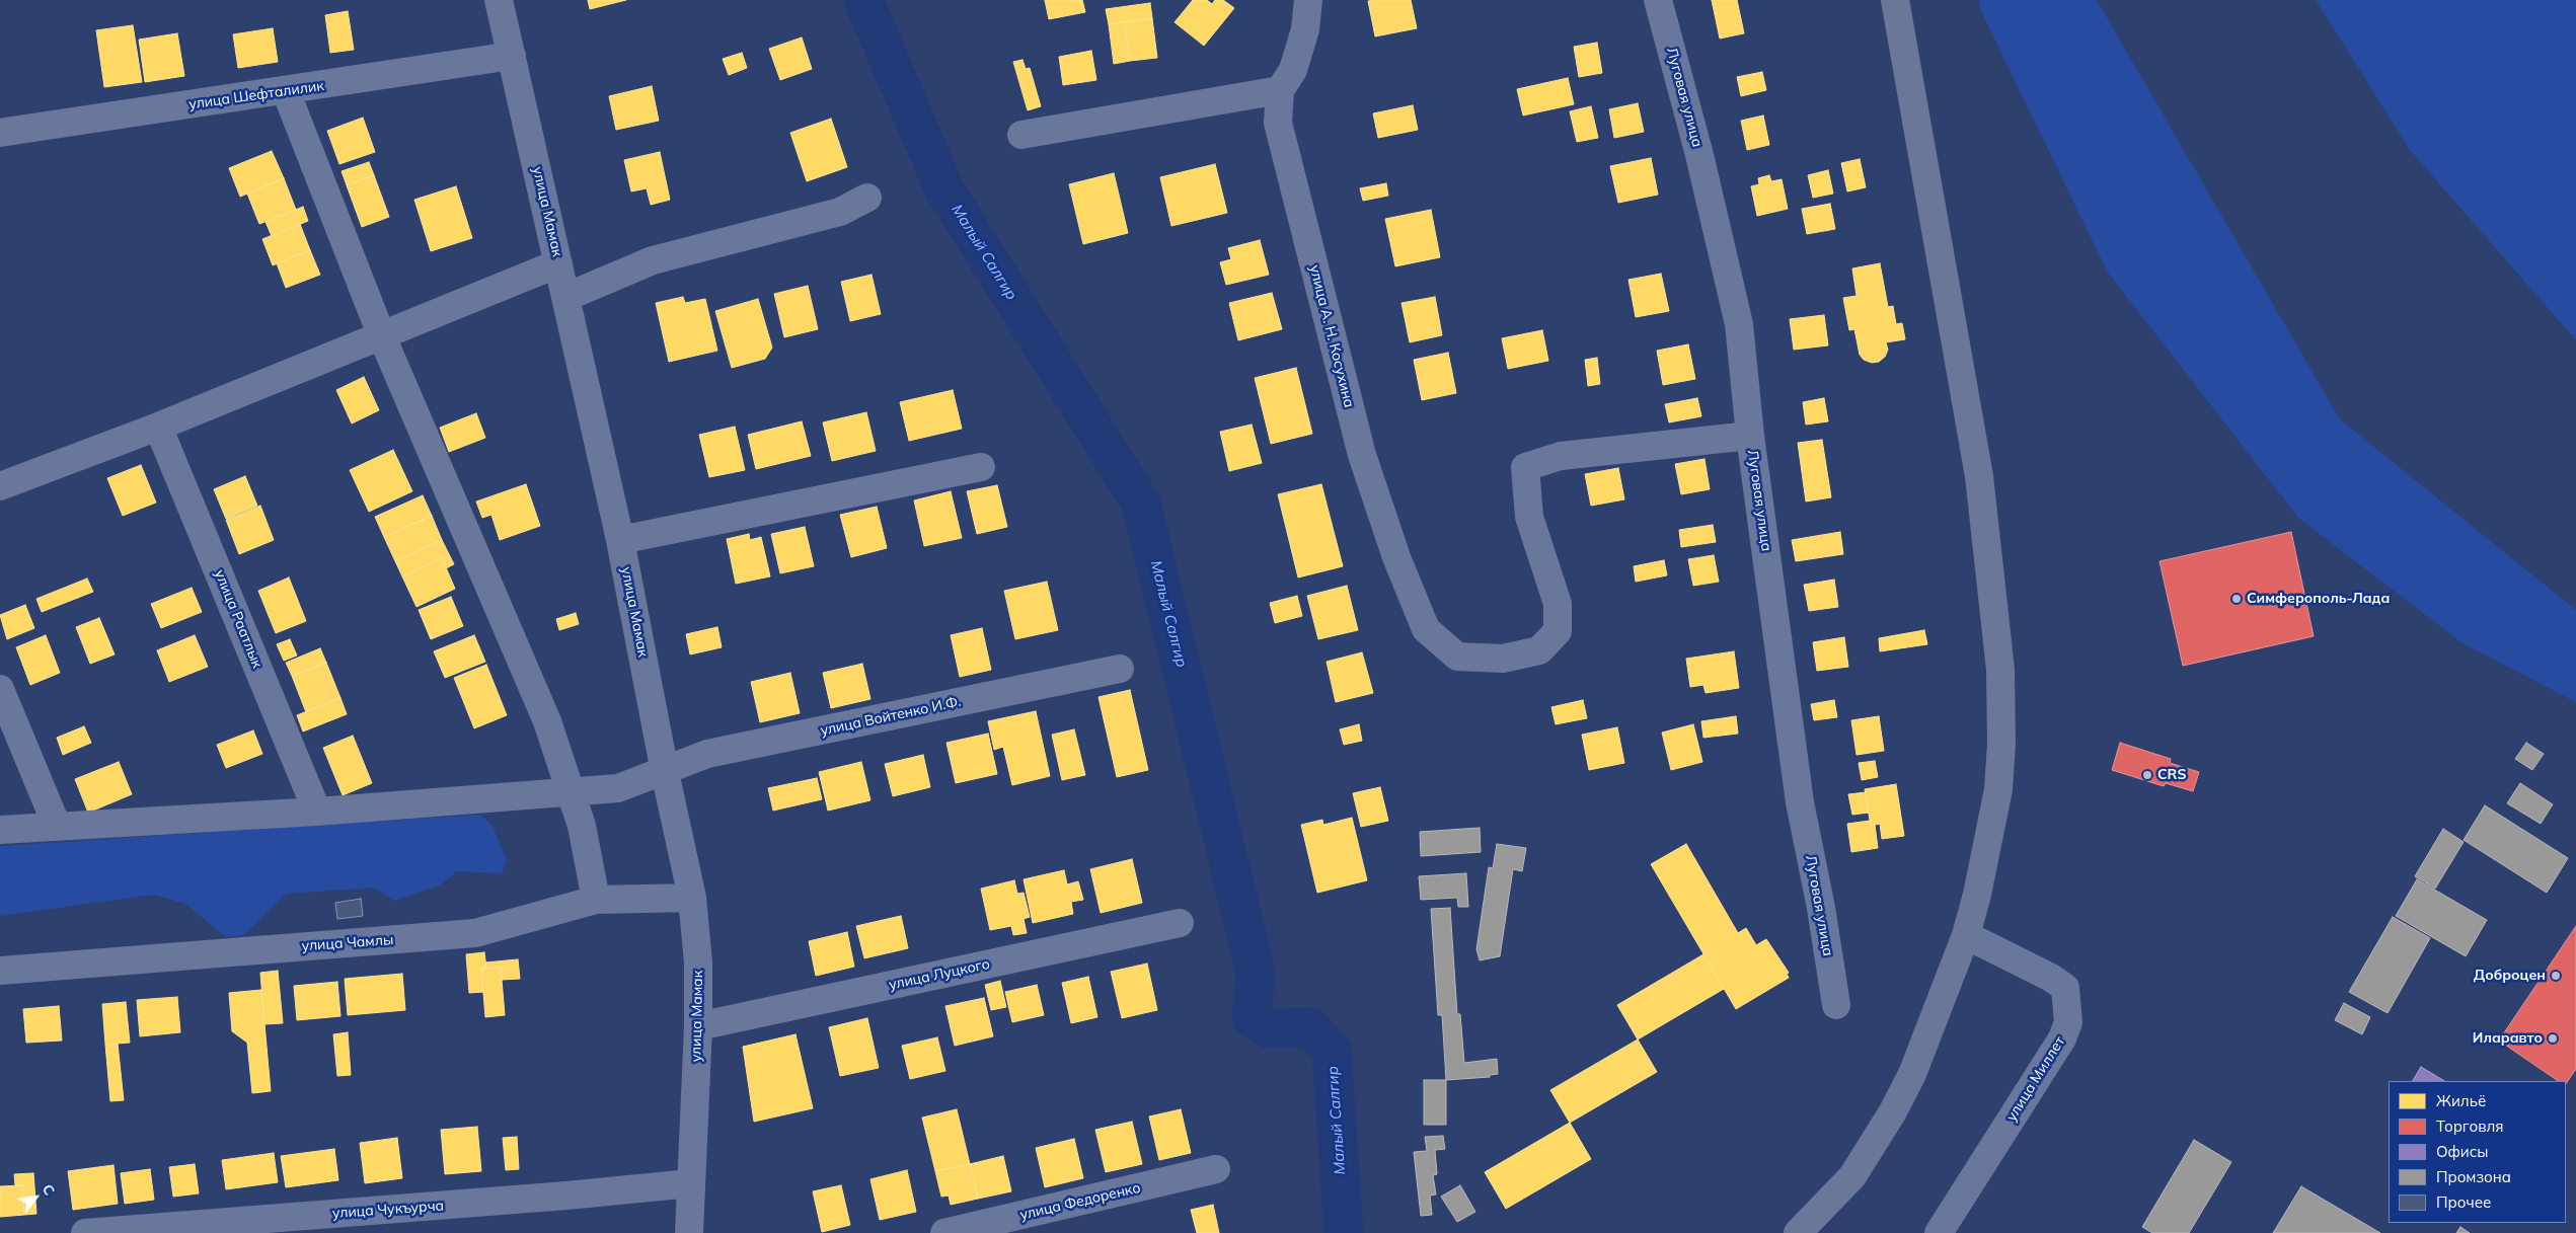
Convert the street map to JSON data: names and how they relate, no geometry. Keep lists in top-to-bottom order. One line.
{"streets":{"street":["улица Шефталилик","Луговая улица","улица Мамак","улица А. Н. Косухина","улица Раатлык","улица Войтенко И.Ф.","улица Чамлы","улица Луцкого","улица Миллет","улица Федоренко","улица Чукъурча"]},"crossings":[["улица Шефталилик","улица Мамак"],["Луговая улица","улица А. Н. Косухина"],["улица Мамак","улица Войтенко И.Ф."],["улица Мамак","улица Чамлы"],["улица Мамак","улица Луцкого"],["улица Мамак","улица Чукъурча"],["улица Раатлык","улица Войтенко И.Ф."]],"water":["Малый Салгир"],"places":["Симферополь-Лада","CRS","Доброцен","Иларавто"],"legend":["Жильё","Торговля","Офисы","Промзона","Прочее"],"north":"top right"}
